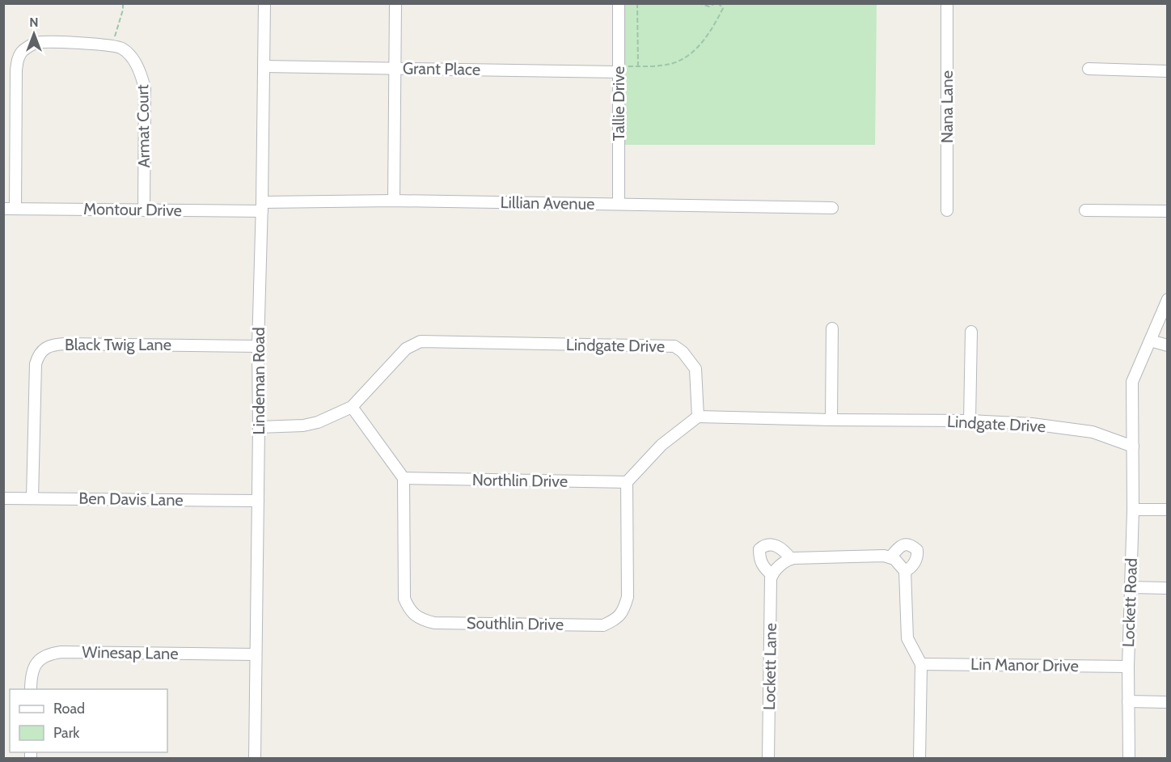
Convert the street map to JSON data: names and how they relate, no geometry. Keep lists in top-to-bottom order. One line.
{"streets":{"street":["Grant Place","Tallie Drive","Nana Lane","Armat Court","Lillian Avenue","Montour Drive","Black Twig Lane","Lindgate Drive","Lindeman Road","Northlin Drive","Ben Davis Lane","Lockett Road","Southlin Drive","Winesap Lane","Lin Manor Drive","Lockett Lane"]},"crossings":[["Grant Place","Tallie Drive"],["Grant Place","Lindeman Road"],["Tallie Drive","Lillian Avenue"],["Armat Court","Montour Drive"],["Lillian Avenue","Montour Drive"],["Lillian Avenue","Lindeman Road"],["Montour Drive","Lindeman Road"],["Black Twig Lane","Lindeman Road"],["Black Twig Lane","Ben Davis Lane"],["Lindgate Drive","Lindeman Road"],["Lindgate Drive","Lockett Road"],["Lindeman Road","Ben Davis Lane"],["Lindeman Road","Winesap Lane"],["Northlin Drive","Southlin Drive"],["Lockett Road","Lin Manor Drive"]],"legend":["Road","Park"],"north":"top"}
